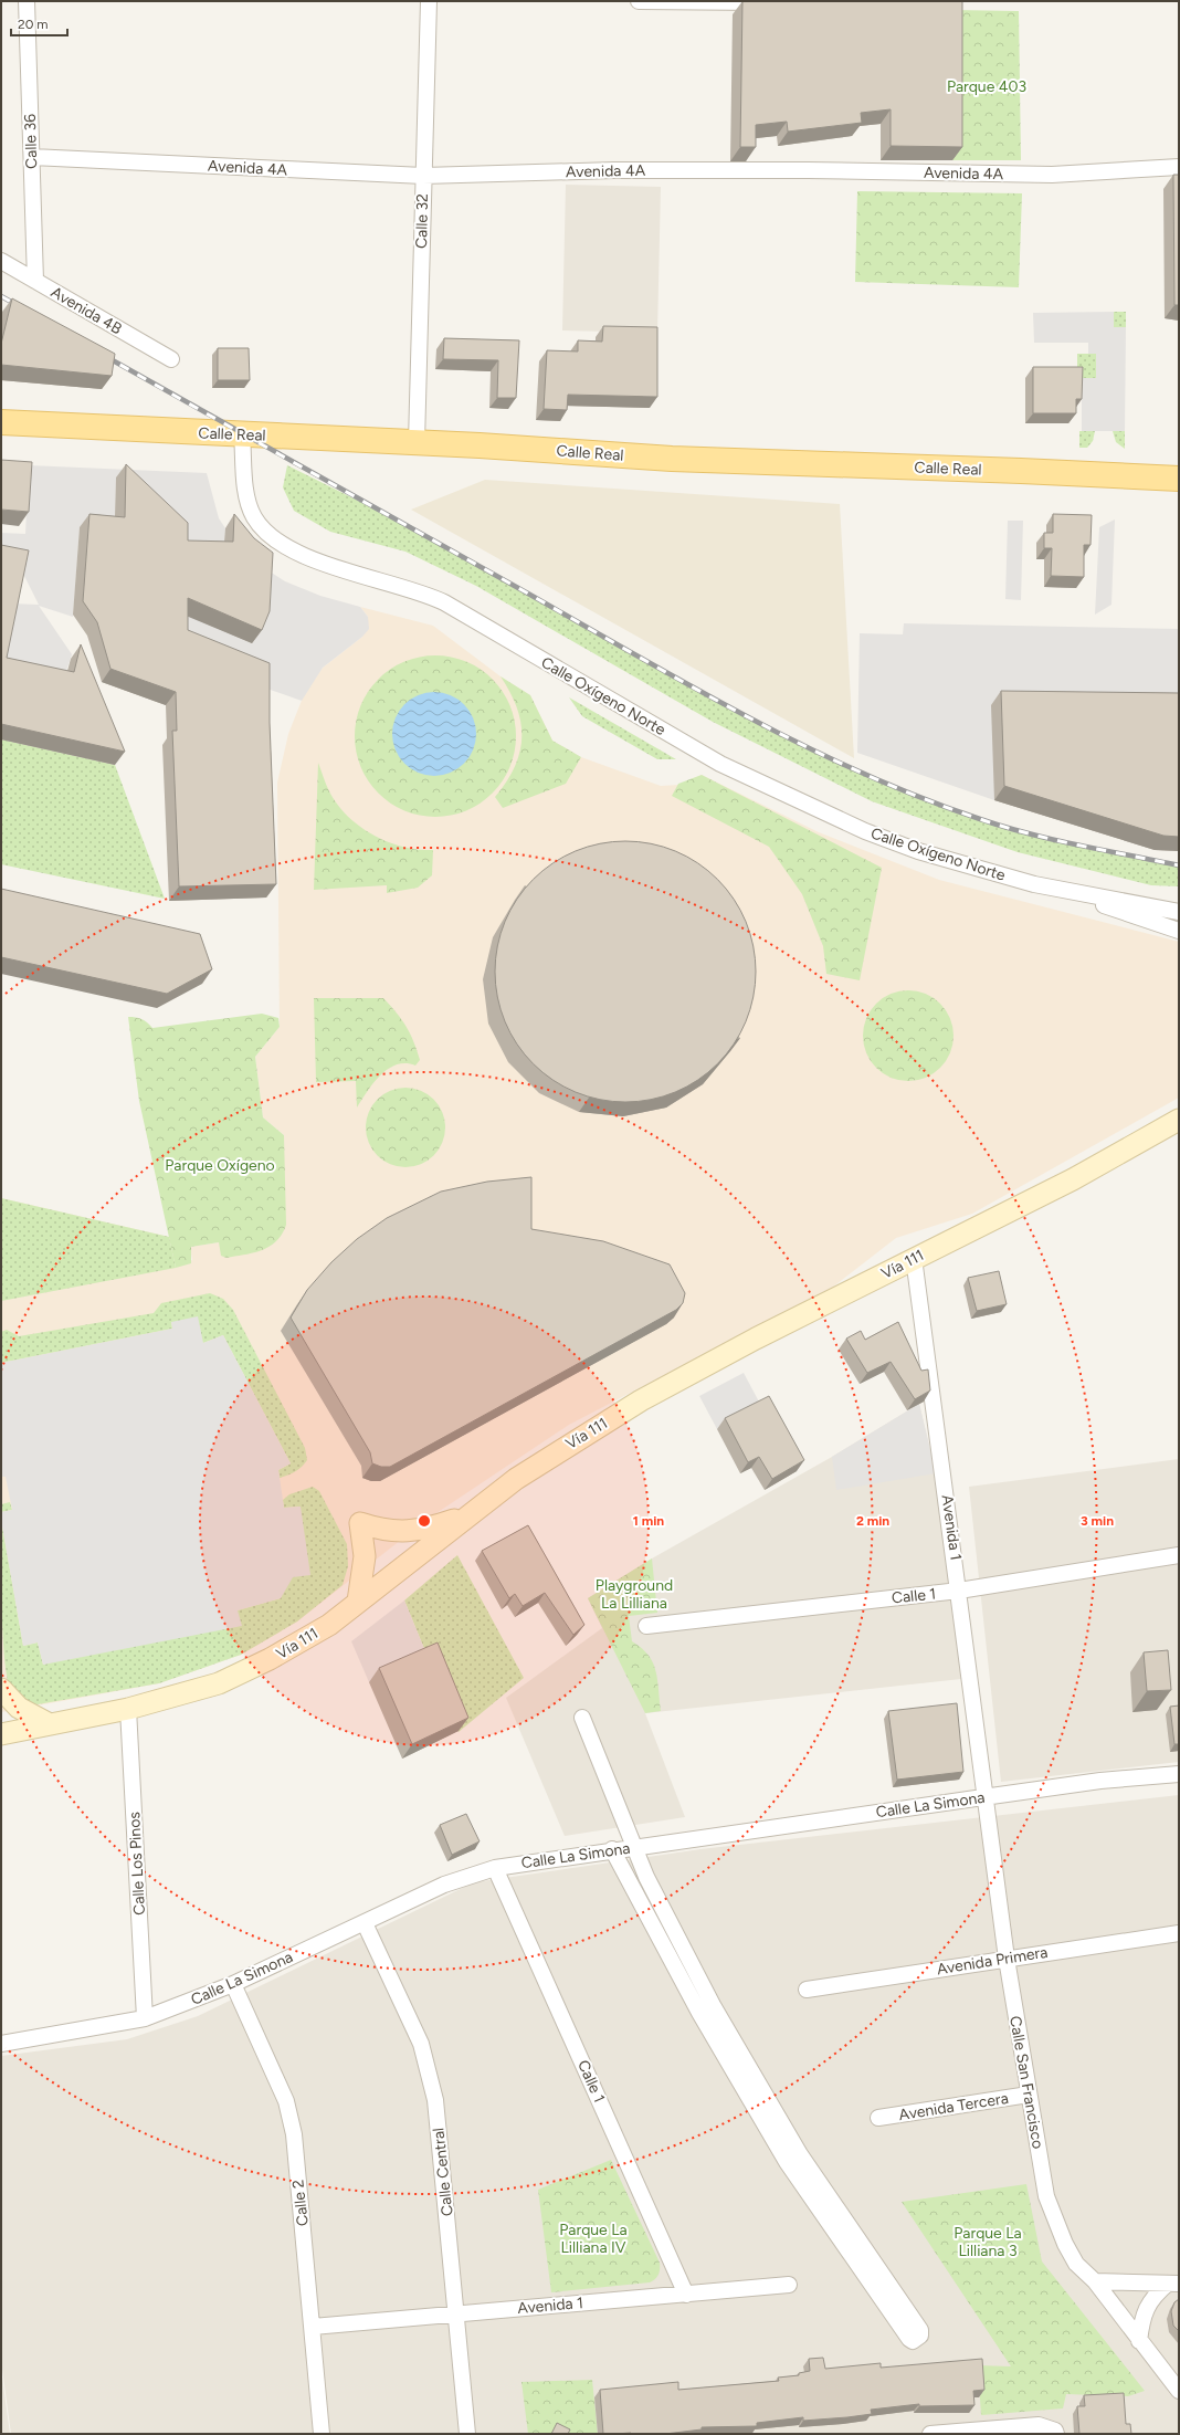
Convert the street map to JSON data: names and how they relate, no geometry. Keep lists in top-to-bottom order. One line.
{"streets":{"main road":["Calle Real","Vía 111"],"street":["Calle 36","Avenida 4A","Calle 32","Avenida 4B","Calle Oxígeno Norte","Avenida 1","Calle 1","Calle La Simona","Calle Los Pinos","Avenida Primera","Calle San Francisco","Avenida Tercera","Calle Central","Calle 2"]},"crossings":[["Calle 36","Avenida 4A"],["Calle 36","Avenida 4B"],["Avenida 4A","Calle 32"],["Calle 32","Calle Real"],["Calle Real","Calle Oxígeno Norte"],["Vía 111","Avenida 1"],["Vía 111","Calle Los Pinos"],["Avenida 1","Calle 1"],["Avenida 1","Calle La Simona"],["Avenida 1","Calle San Francisco"],["Avenida 1","Calle Central"],["Avenida 1","Calle 2"],["Calle 1","Calle La Simona"],["Calle La Simona","Calle Los Pinos"],["Calle La Simona","Calle San Francisco"],["Calle La Simona","Calle Central"],["Calle La Simona","Calle 2"],["Avenida Primera","Calle San Francisco"],["Calle San Francisco","Avenida Tercera"]],"parks":["Parque 403","Parque Oxígeno","Playground La Lilliana","Parque La Lilliana IV","Parque La Lilliana 3"],"scale_bar":"20 m","rings":["1 min","2 min","3 min"]}
